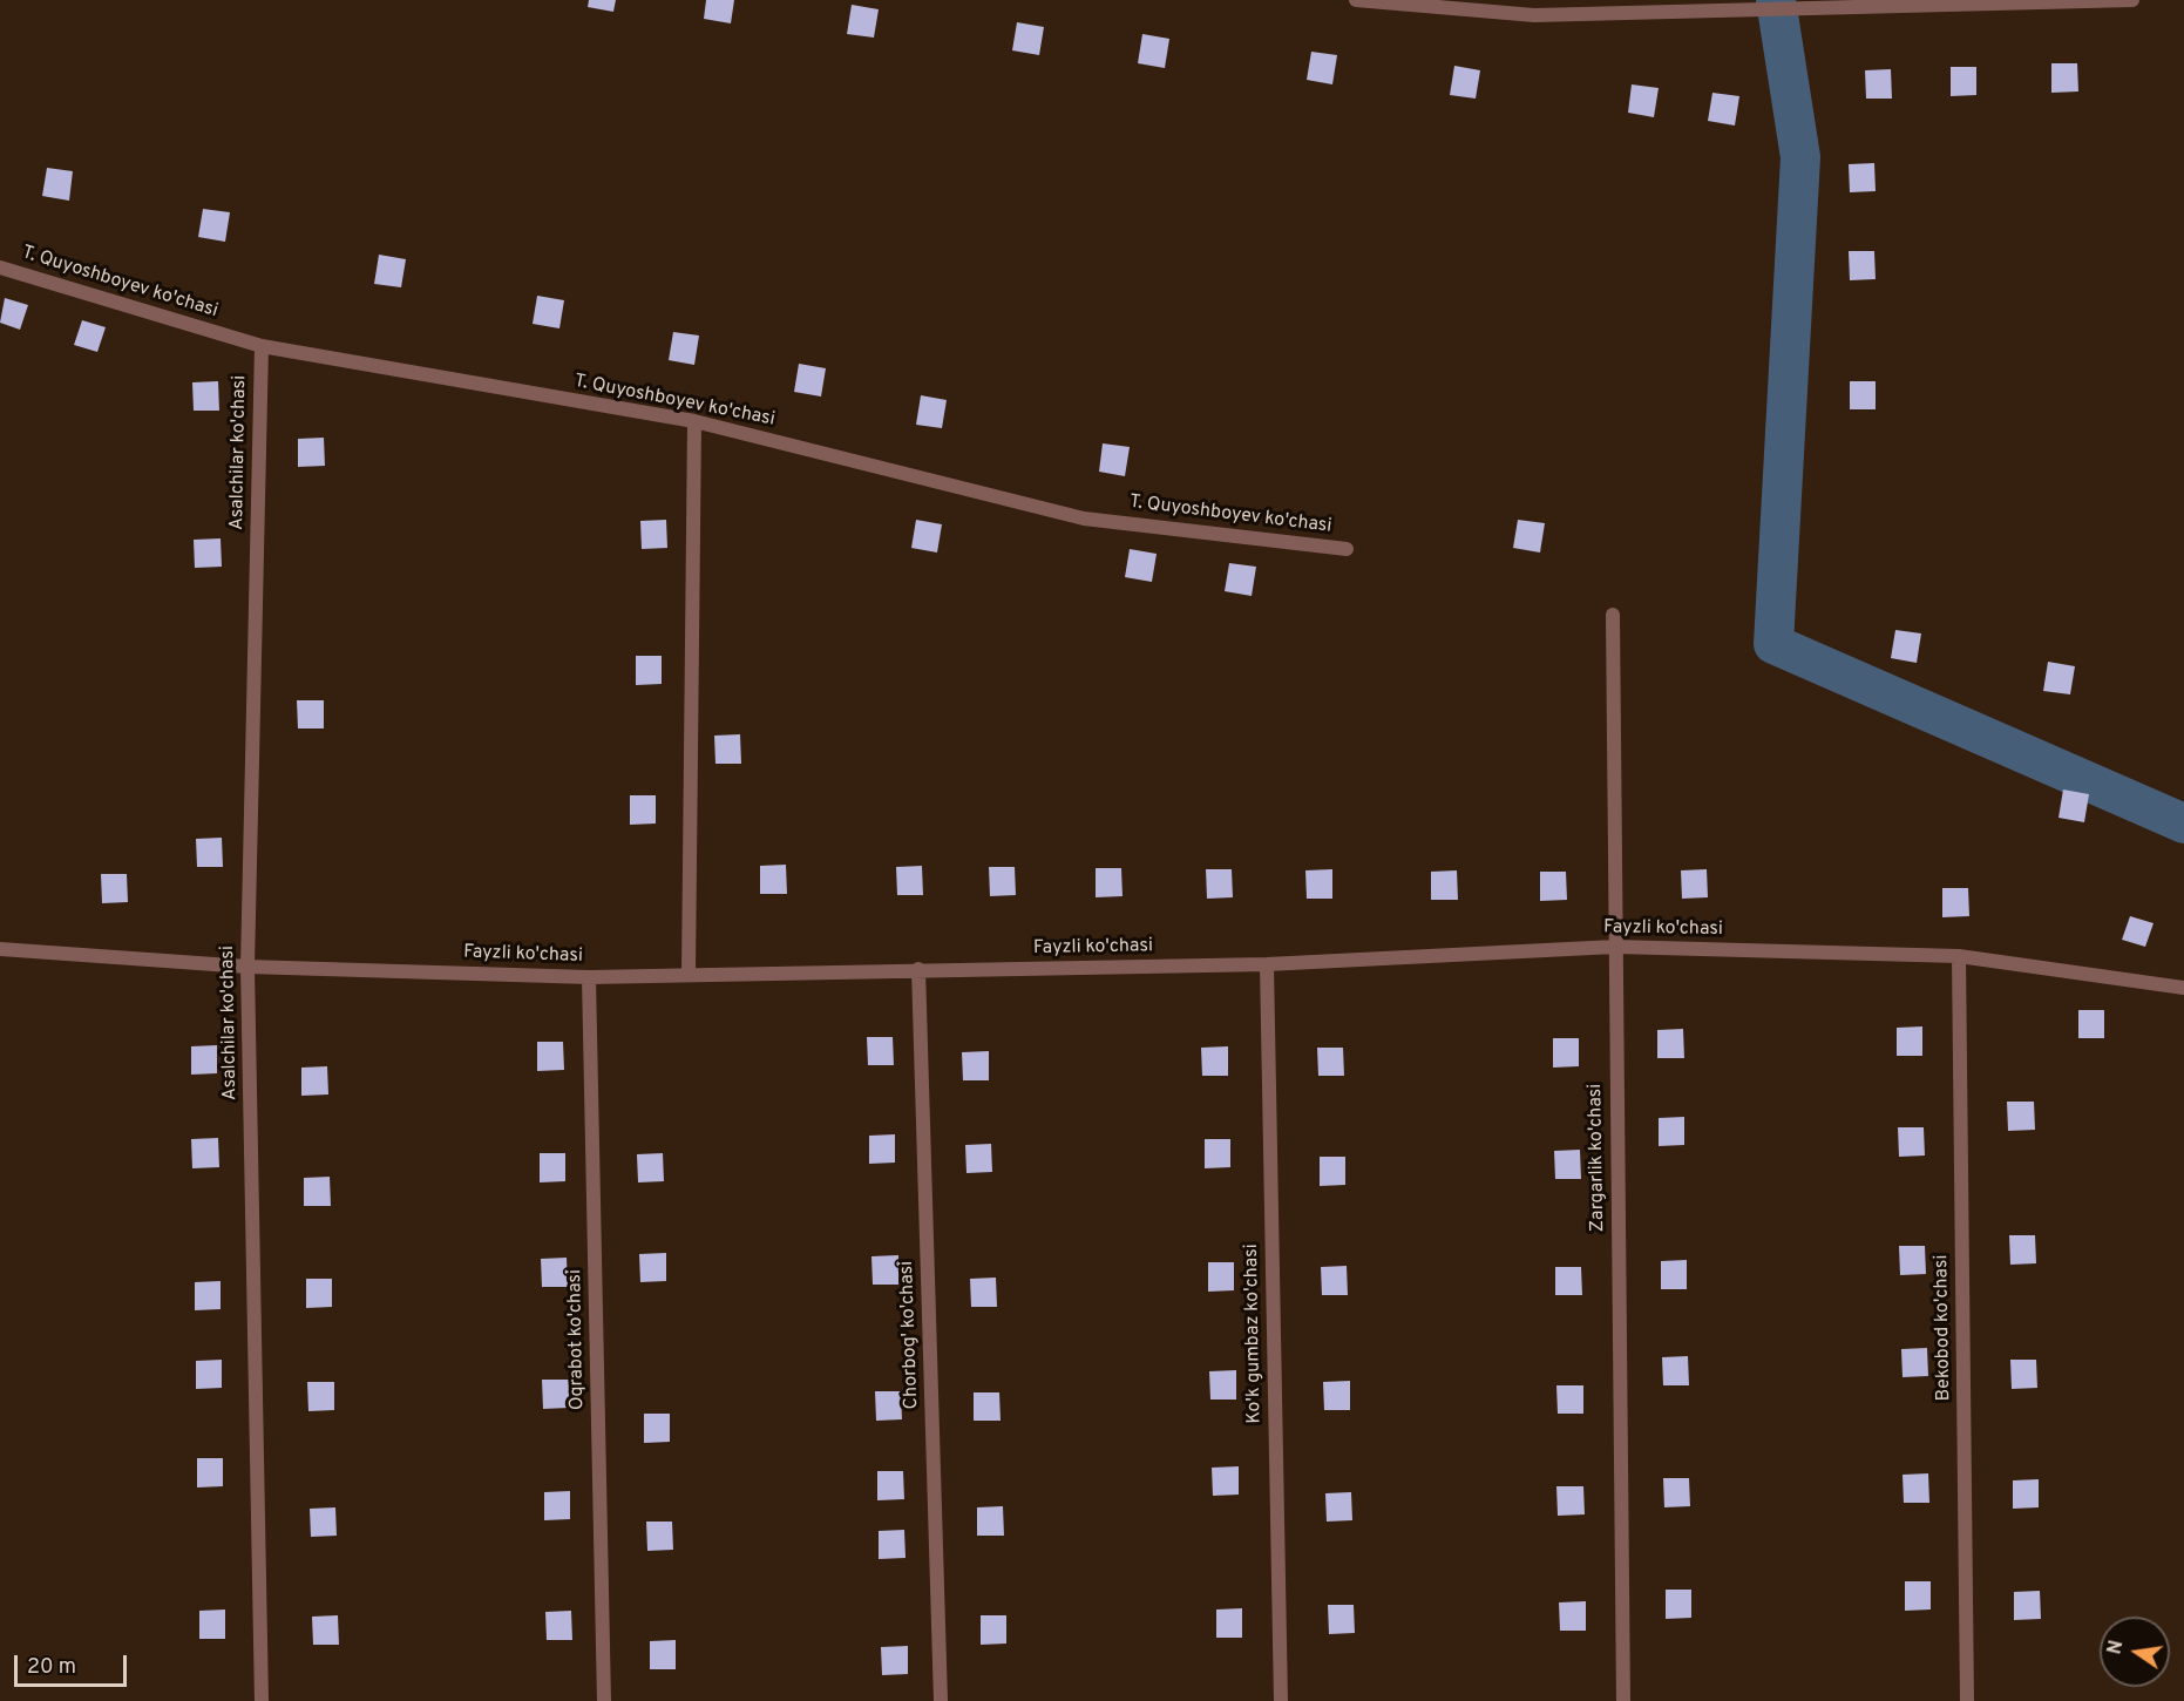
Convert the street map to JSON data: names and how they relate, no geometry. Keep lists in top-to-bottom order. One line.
{"streets":{"street":["T. Quyoshboyev ko'chasi","Asalchilar ko'chasi","Fayzli ko'chasi","Zargarlik ko'chasi","Bekobod ko'chasi","Ko'k gumbaz ko'chasi","Chorbog' ko'chasi","Oqrabot ko'chasi"]},"crossings":[["T. Quyoshboyev ko'chasi","Asalchilar ko'chasi"],["Asalchilar ko'chasi","Fayzli ko'chasi"],["Fayzli ko'chasi","Zargarlik ko'chasi"],["Fayzli ko'chasi","Bekobod ko'chasi"],["Fayzli ko'chasi","Ko'k gumbaz ko'chasi"],["Fayzli ko'chasi","Chorbog' ko'chasi"],["Fayzli ko'chasi","Oqrabot ko'chasi"]],"scale_bar":"20 m","north":"left"}
